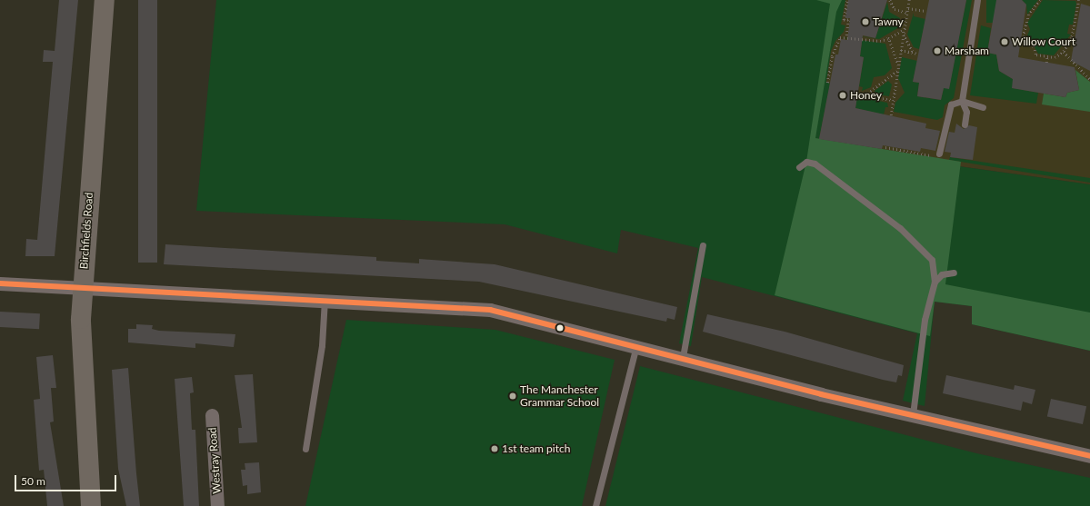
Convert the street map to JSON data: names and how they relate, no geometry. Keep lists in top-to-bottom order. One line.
{"streets":{"highway":["Birchfields Road"],"street":["Westray Road"]},"places":["Tawny","Willow Court","Marsham","Honey","The Manchester Grammar School","1st team pitch"],"scale_bar":"50 m"}
